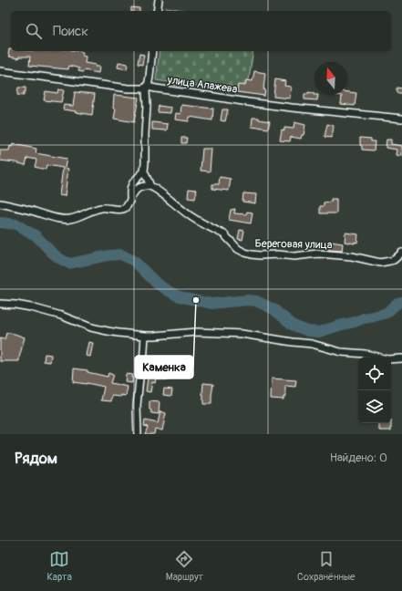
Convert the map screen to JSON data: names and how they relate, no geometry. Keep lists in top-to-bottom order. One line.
{"streets":{"street":["улица Апажева","Береговая улица"]},"places":["Каменка"],"north":"top","page":{"search":"Поиск","heading":["Рядом","Найдено: 0"],"nav":["Карта","Маршрут","Сохранённые"]}}
